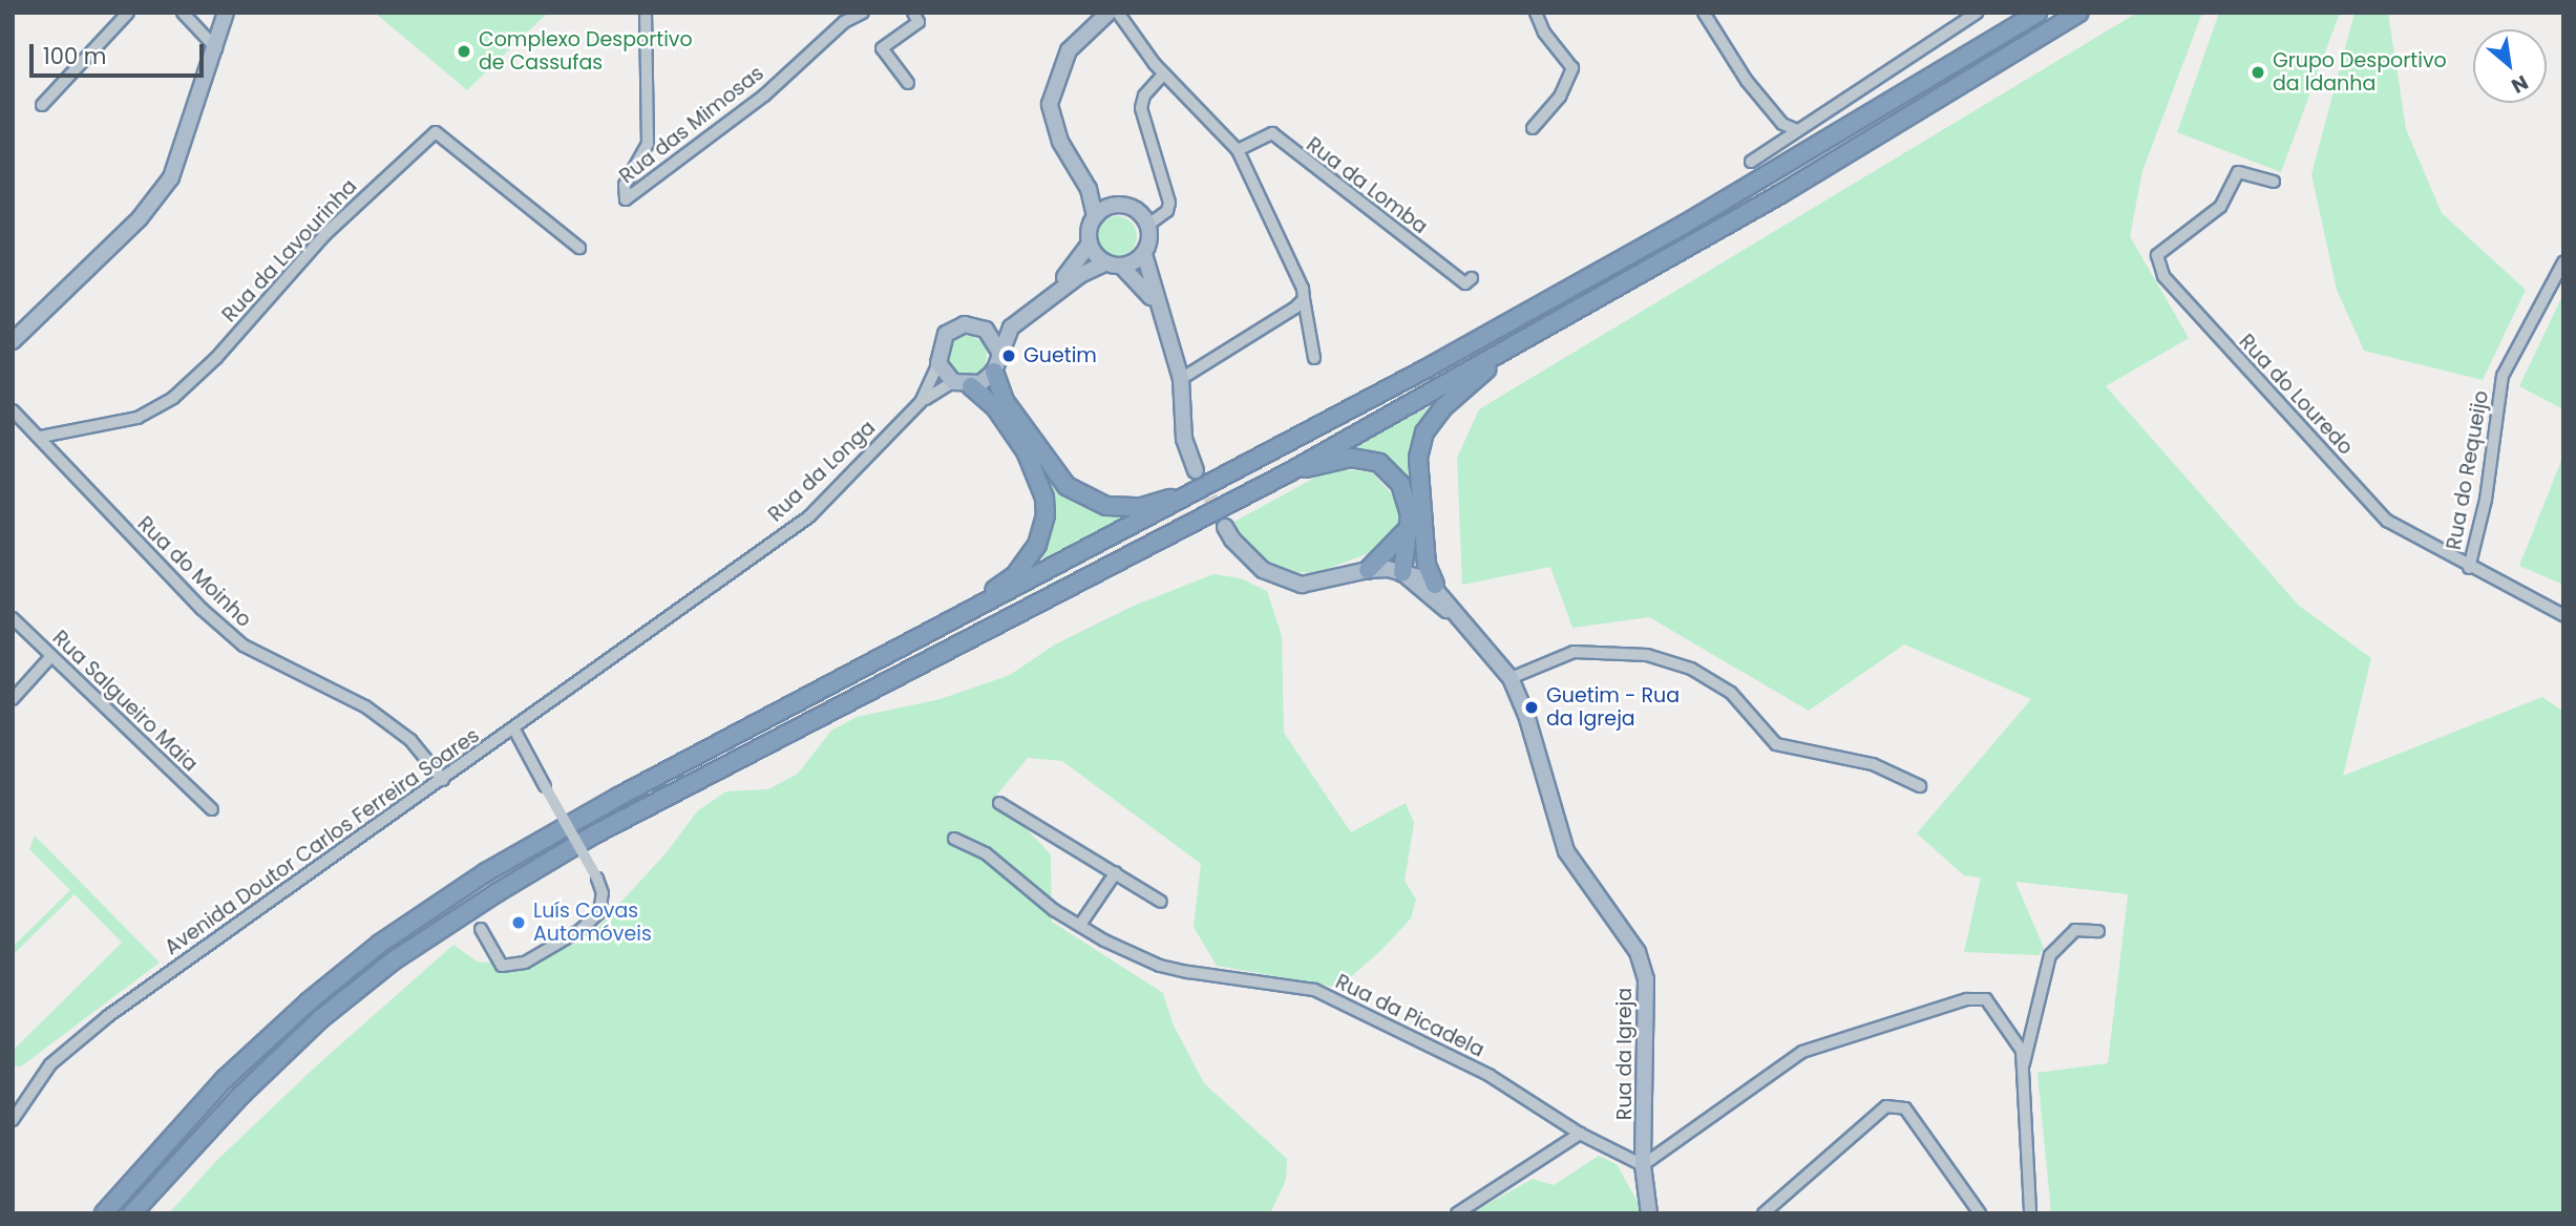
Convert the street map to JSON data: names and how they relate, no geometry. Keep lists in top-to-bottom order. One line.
{"streets":{"main road":["Rua da Longa","Rua da Igreja"],"street":["Rua das Mimosas","Rua da Lomba","Rua da Lavourinha","Rua do Louredo","Rua do Requeijo","Rua do Moinho","Rua Salgueiro Maia","Avenida Doutor Carlos Ferreira Soares","Rua da Picadela"]},"crossings":[["Rua da Lavourinha","Rua do Moinho"],["Rua do Louredo","Rua do Requeijo"],["Rua da Longa","Avenida Doutor Carlos Ferreira Soares"],["Rua do Moinho","Avenida Doutor Carlos Ferreira Soares"],["Rua da Picadela","Rua da Igreja"]],"places":["Complexo Desportivo de Cassufas","Grupo Desportivo da Idanha","Guetim","Guetim - Rua da Igreja","Luís Covas Automóveis"],"scale_bar":"100 m","north":"bottom right"}
